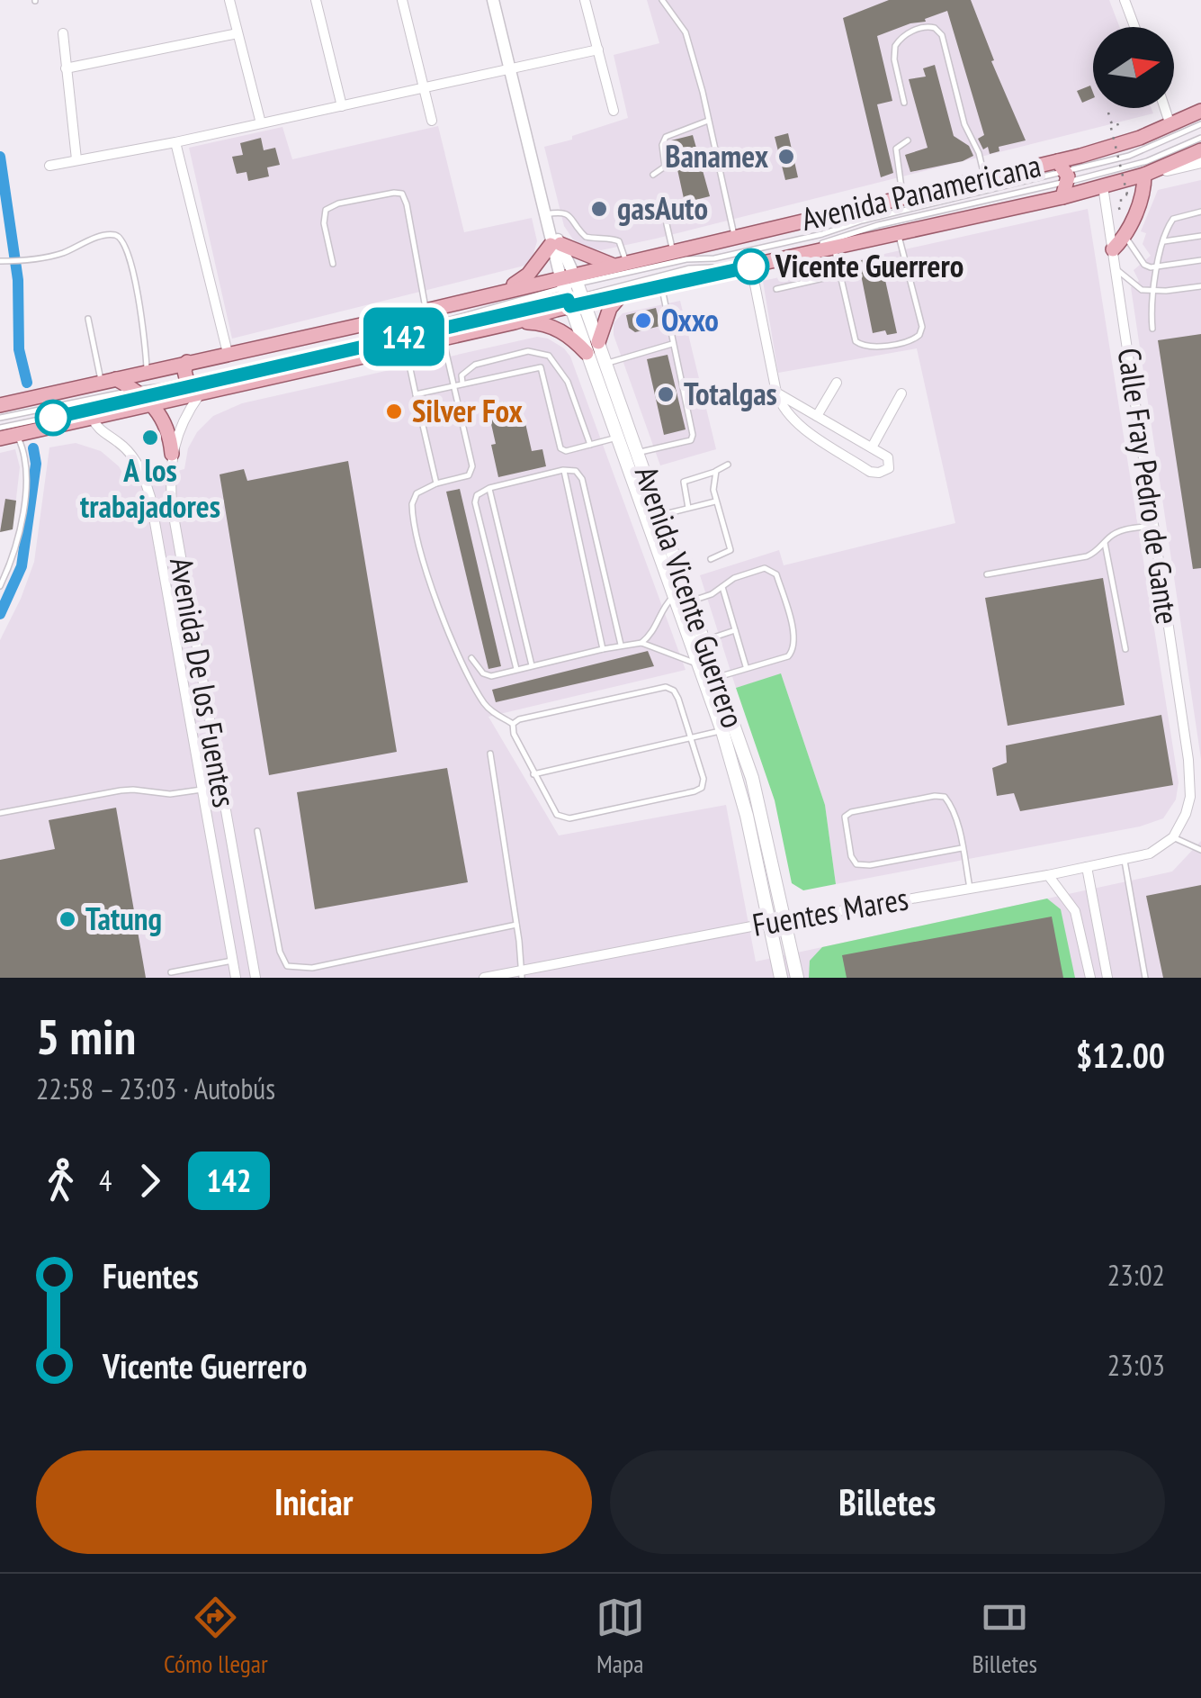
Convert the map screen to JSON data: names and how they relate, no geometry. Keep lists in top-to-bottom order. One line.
{"streets":{"main road":["Avenida Panamericana","Avenida Vicente Guerrero"],"street":["Calle Fray Pedro de Gante","Avenida De los Fuentes","Fuentes Mares"]},"crossings":[["Avenida Panamericana","Calle Fray Pedro de Gante"],["Avenida Panamericana","Avenida Vicente Guerrero"],["Avenida Panamericana","Avenida De los Fuentes"],["Calle Fray Pedro de Gante","Fuentes Mares"],["Avenida Vicente Guerrero","Fuentes Mares"]],"places":["Banamex","gasAuto","Vicente Guerrero","Oxxo","Totalgas","Silver Fox","A los trabajadores","Tatung"],"lines":["bus line 142"],"north":"right","page":{"on_map":"142","heading":["5 min","22:58 – 23:03 · Autobús","$12.00"],"legs":["4","142"],"list":[{"name":"Fuentes","value":"23:02"},{"name":"Vicente Guerrero","value":"23:03"}],"buttons":["Iniciar","Billetes"],"tabs":["Cómo llegar","Mapa","Billetes"]}}
